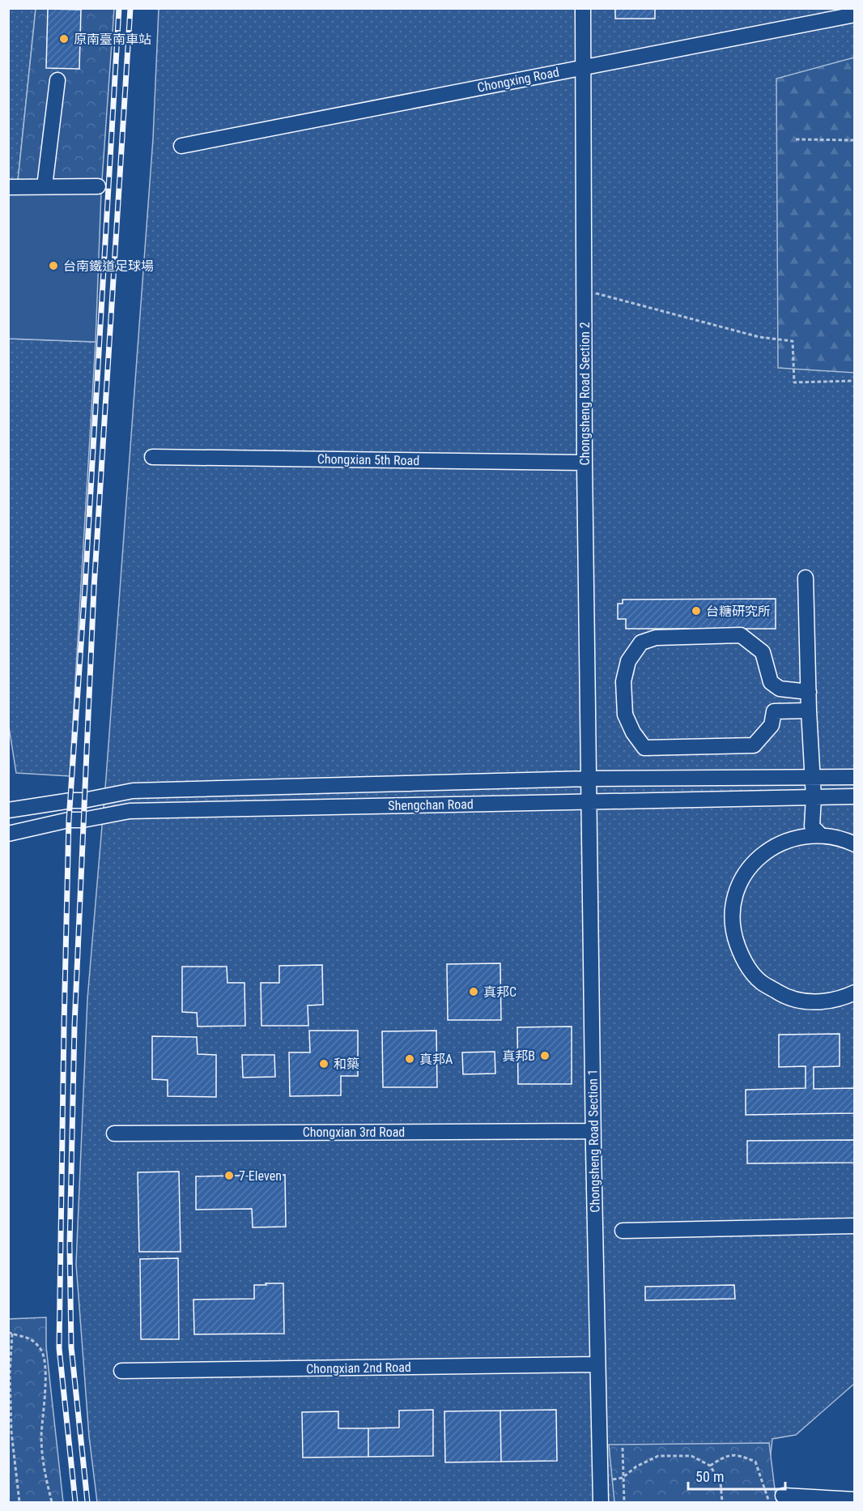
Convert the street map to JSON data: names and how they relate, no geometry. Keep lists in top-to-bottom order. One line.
{"streets":{"street":["Chongxing Road","Chongsheng Road Section 2","Chongxian 5th Road","Shengchan Road","Chongxian 3rd Road","Chongsheng Road Section 1","Chongxian 2nd Road"]},"crossings":[["Chongxing Road","Chongsheng Road Section 2"],["Chongsheng Road Section 2","Chongxian 5th Road"],["Chongsheng Road Section 2","Shengchan Road"],["Chongsheng Road Section 2","Chongsheng Road Section 1"],["Shengchan Road","Chongsheng Road Section 1"],["Chongxian 3rd Road","Chongsheng Road Section 1"],["Chongsheng Road Section 1","Chongxian 2nd Road"]],"places":["原南臺南車站","台南鐵道足球場","台糖研究所","真邦C","真邦B","真邦A","和築","7-Eleven"],"scale_bar":"50 m"}
